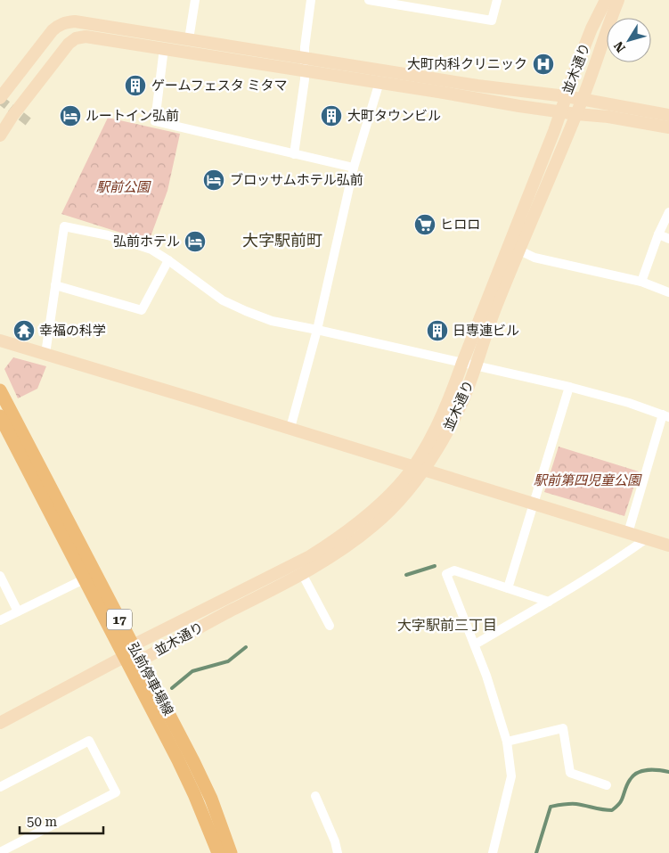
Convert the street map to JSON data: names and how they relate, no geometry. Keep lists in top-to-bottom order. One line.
{"streets":{"main road":["17","弘前停車場線"],"street":["並木通り"]},"crossings":[["並木通り","弘前停車場線"]],"districts":["大字駅前町","大字駅前三丁目"],"parks":["駅前公園","駅前第四児童公園"],"places":{"hospital":["大町内科クリニック"],"building":["ゲームフェスタ ミタマ","大町タウンビル","日専連ビル"],"hotel":["ルートイン弘前","ブロッサムホテル弘前","弘前ホテル"],"supermarket":["ヒロロ"],"temple":["幸福の科学"]},"scale_bar":"50 m","north":"bottom left"}
